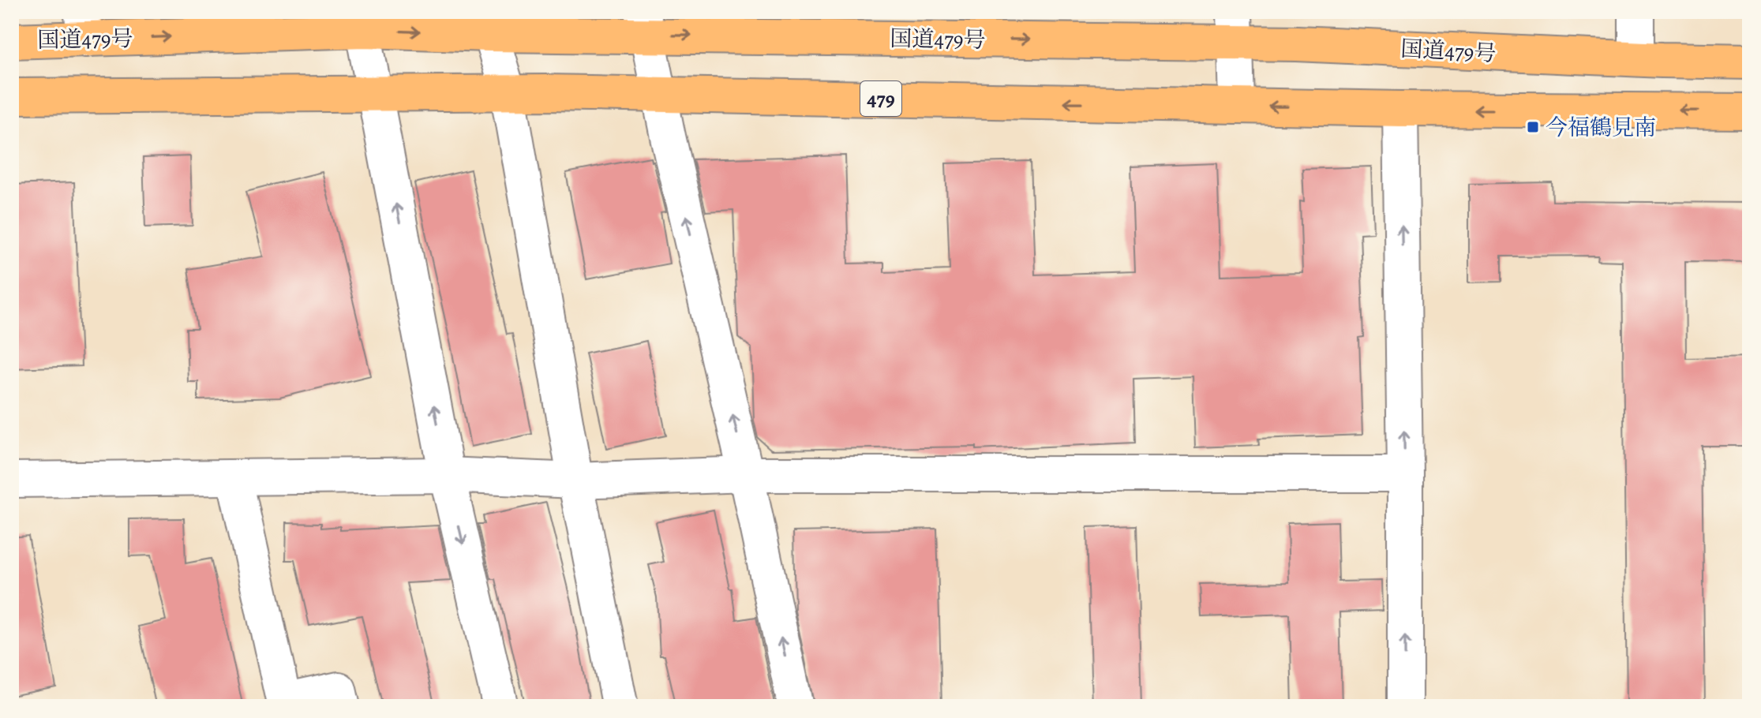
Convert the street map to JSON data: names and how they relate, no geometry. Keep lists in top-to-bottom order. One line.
{"streets":{"highway":["国道479号","479"]},"places":{"transit":["今福鶴見南"]}}
